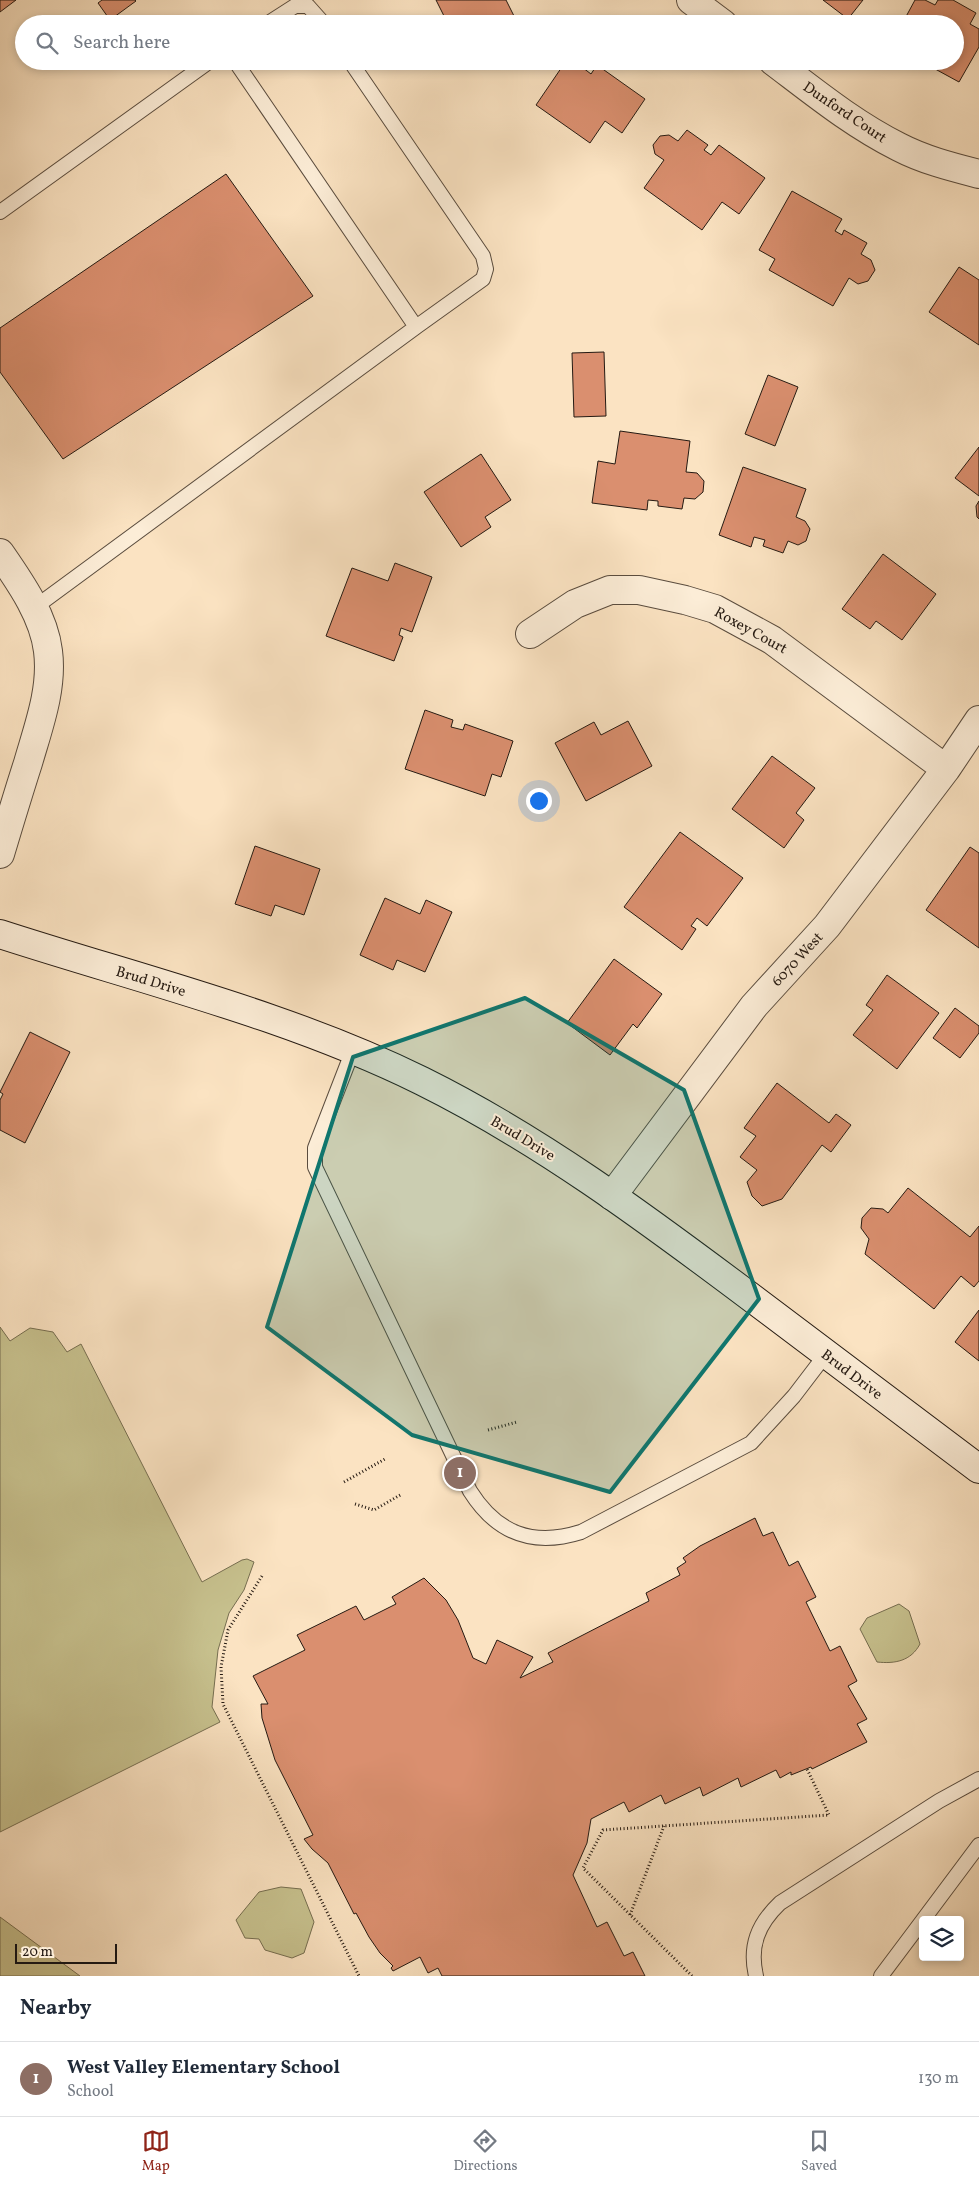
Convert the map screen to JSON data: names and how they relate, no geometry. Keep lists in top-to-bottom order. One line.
{"streets":{"street":["Dunford Court","Roxey Court","6070 West","Brud Drive"]},"crossings":[["Roxey Court","6070 West"],["6070 West","Brud Drive"]],"scale_bar":"20 m","page":{"search":"Search here","pins":"1","scale":"20 m","heading":"Nearby","list":[{"mark":"1","name":"West Valley Elementary School","note":"School","value":"130 m"}],"nav":["Map","Directions","Saved"]}}
